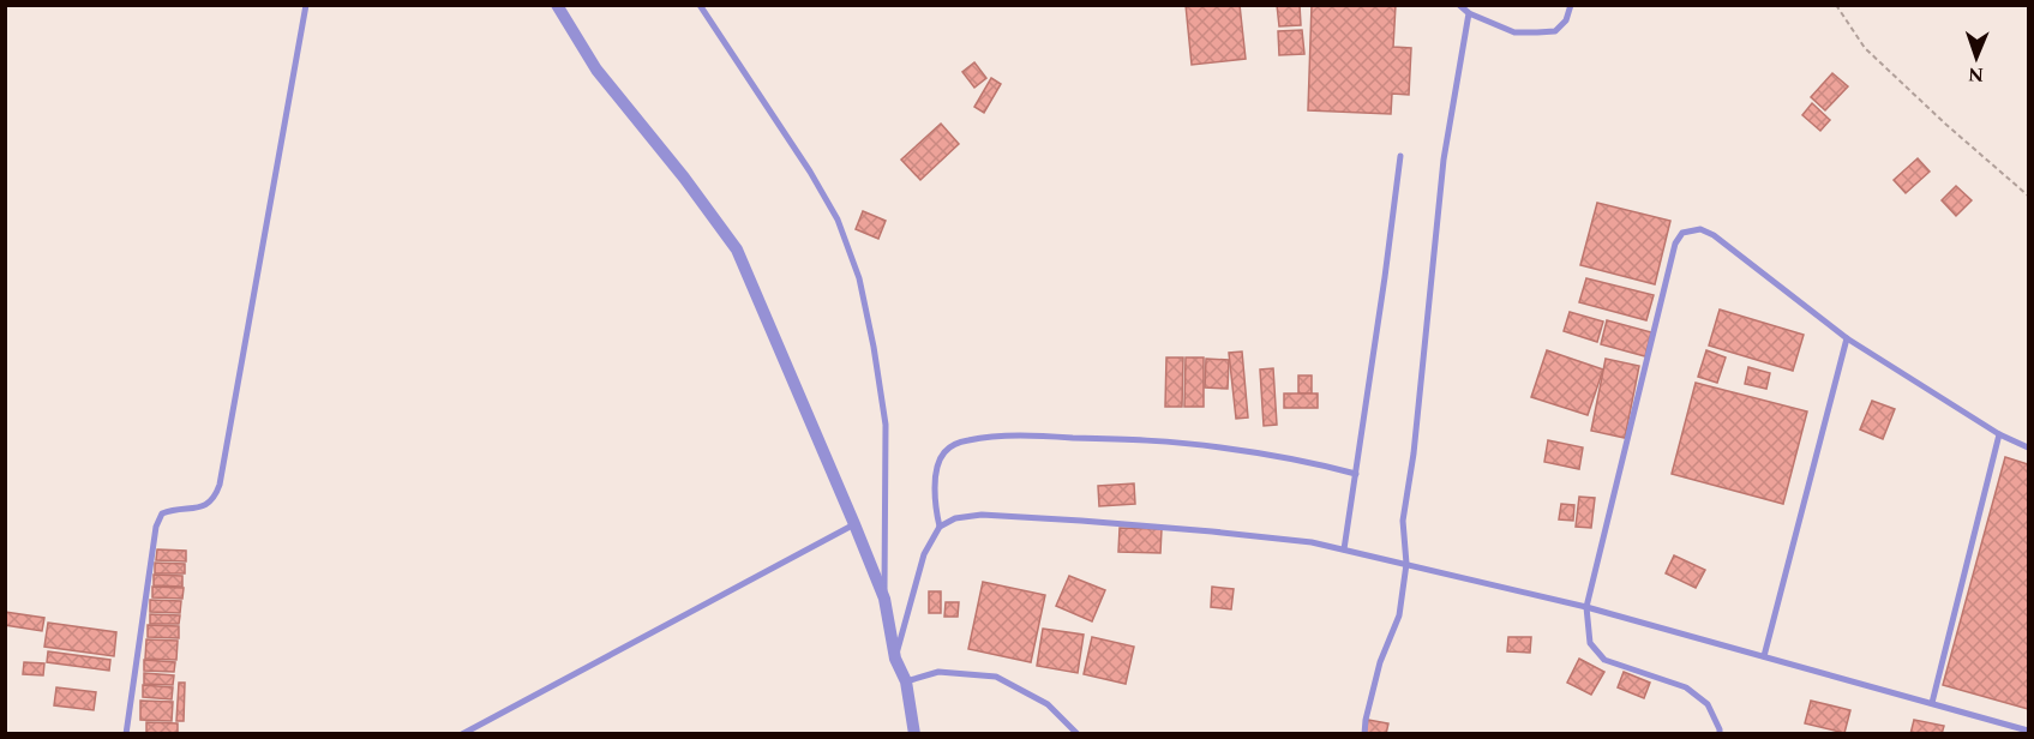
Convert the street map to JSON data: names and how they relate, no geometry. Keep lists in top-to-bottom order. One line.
{"north":"bottom"}
